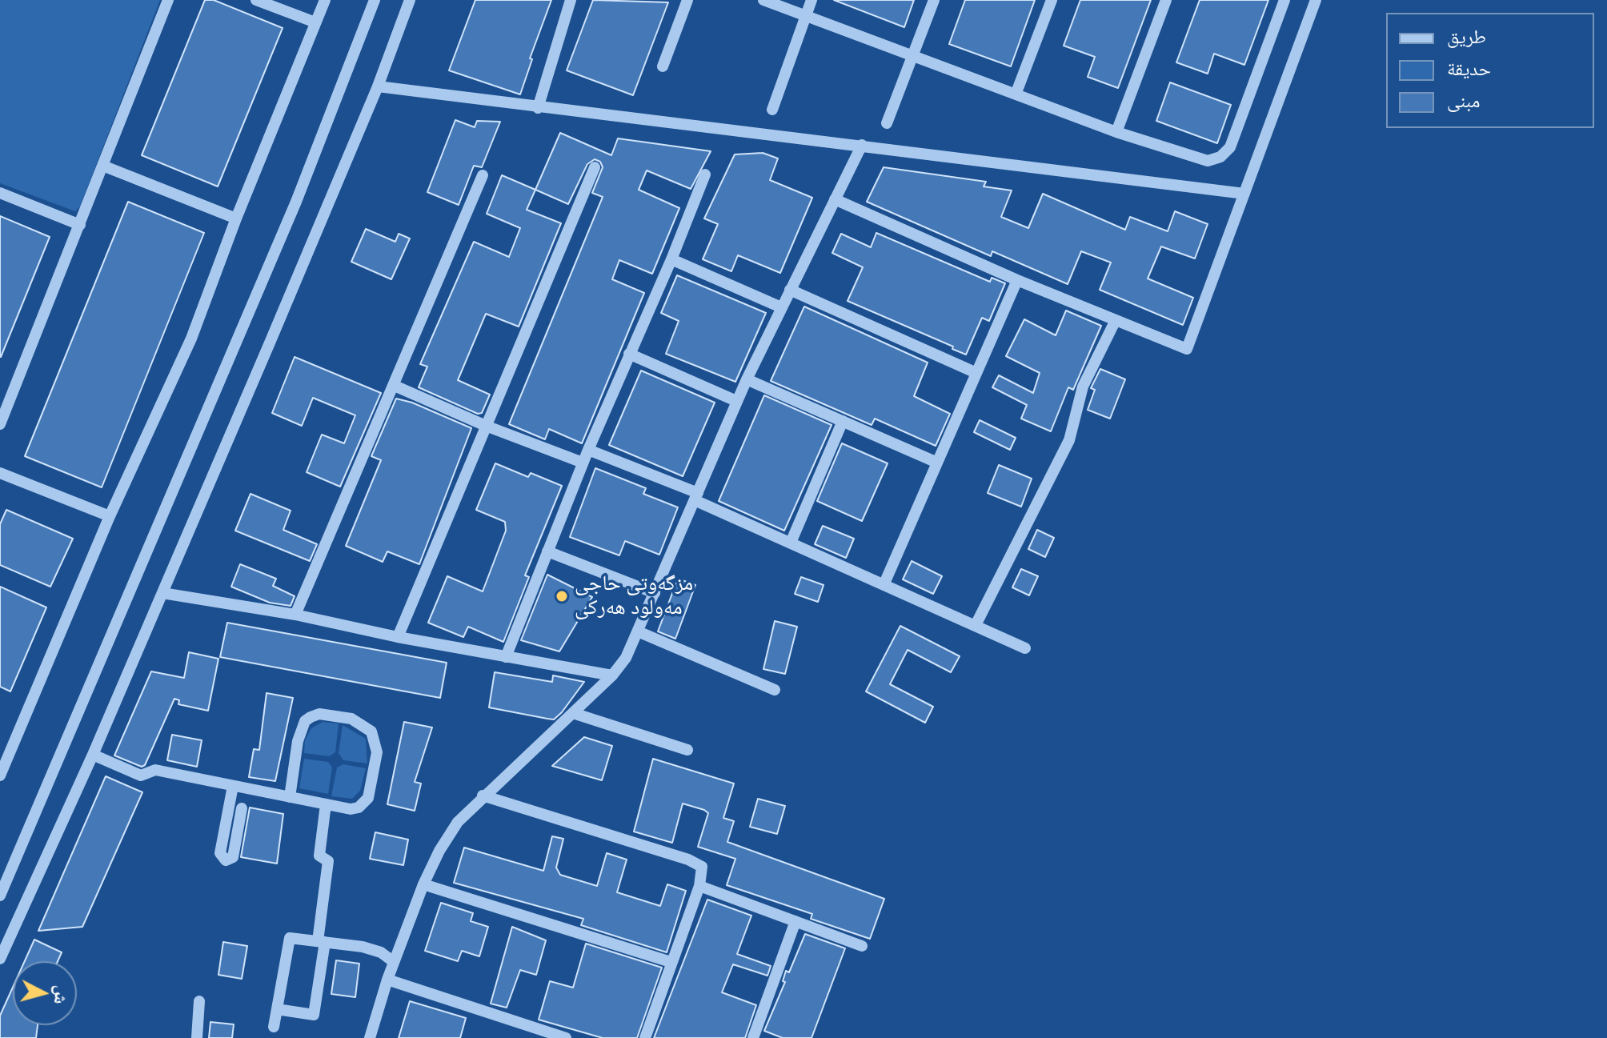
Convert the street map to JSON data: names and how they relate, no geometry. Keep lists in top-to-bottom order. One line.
{"places":["مزگەوتی حاجی مەولود هەرکی"],"legend":["طريق","حديقة","مبنى"],"north":"right"}
